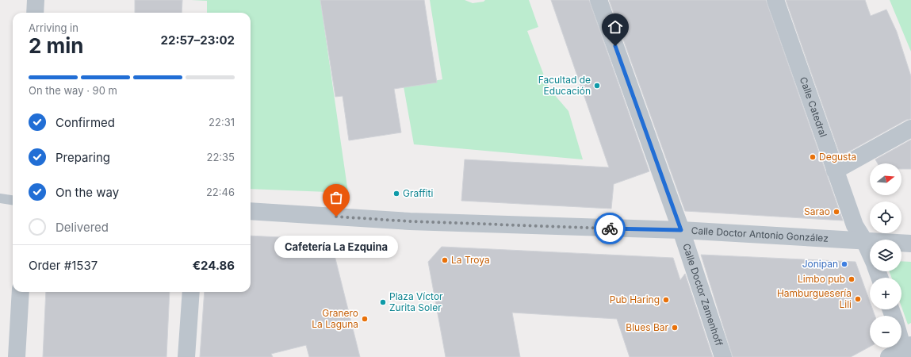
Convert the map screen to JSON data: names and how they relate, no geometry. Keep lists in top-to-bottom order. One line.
{"streets":{"street":["Calle Catedral","Calle Doctor Antonio González","Calle Doctor Zamenhoff"]},"crossings":[["Calle Catedral","Calle Doctor Antonio González"],["Calle Doctor Antonio González","Calle Doctor Zamenhoff"]],"places":["Facultad de Educación","Degusta","Graffiti","Sarao","Cafetería La Ezquina","La Troya","Jonipan","Limbo pub","Hamburguesería Lili","Pub Haring","Plaza Víctor Zurita Soler","Granero La Laguna","Blues Bar"],"north":"right","page":{"heading":["2 min","Arriving in","22:57–23:02"],"panel":["Order #1537","€24.86"],"bar":"On the way · 90 m","list":[["Confirmed","22:31"],["Preparing","22:35"],["On the way","22:46"],"Delivered"],"map_buttons":["+","−"],"bubble":"Cafetería La Ezquina"}}
